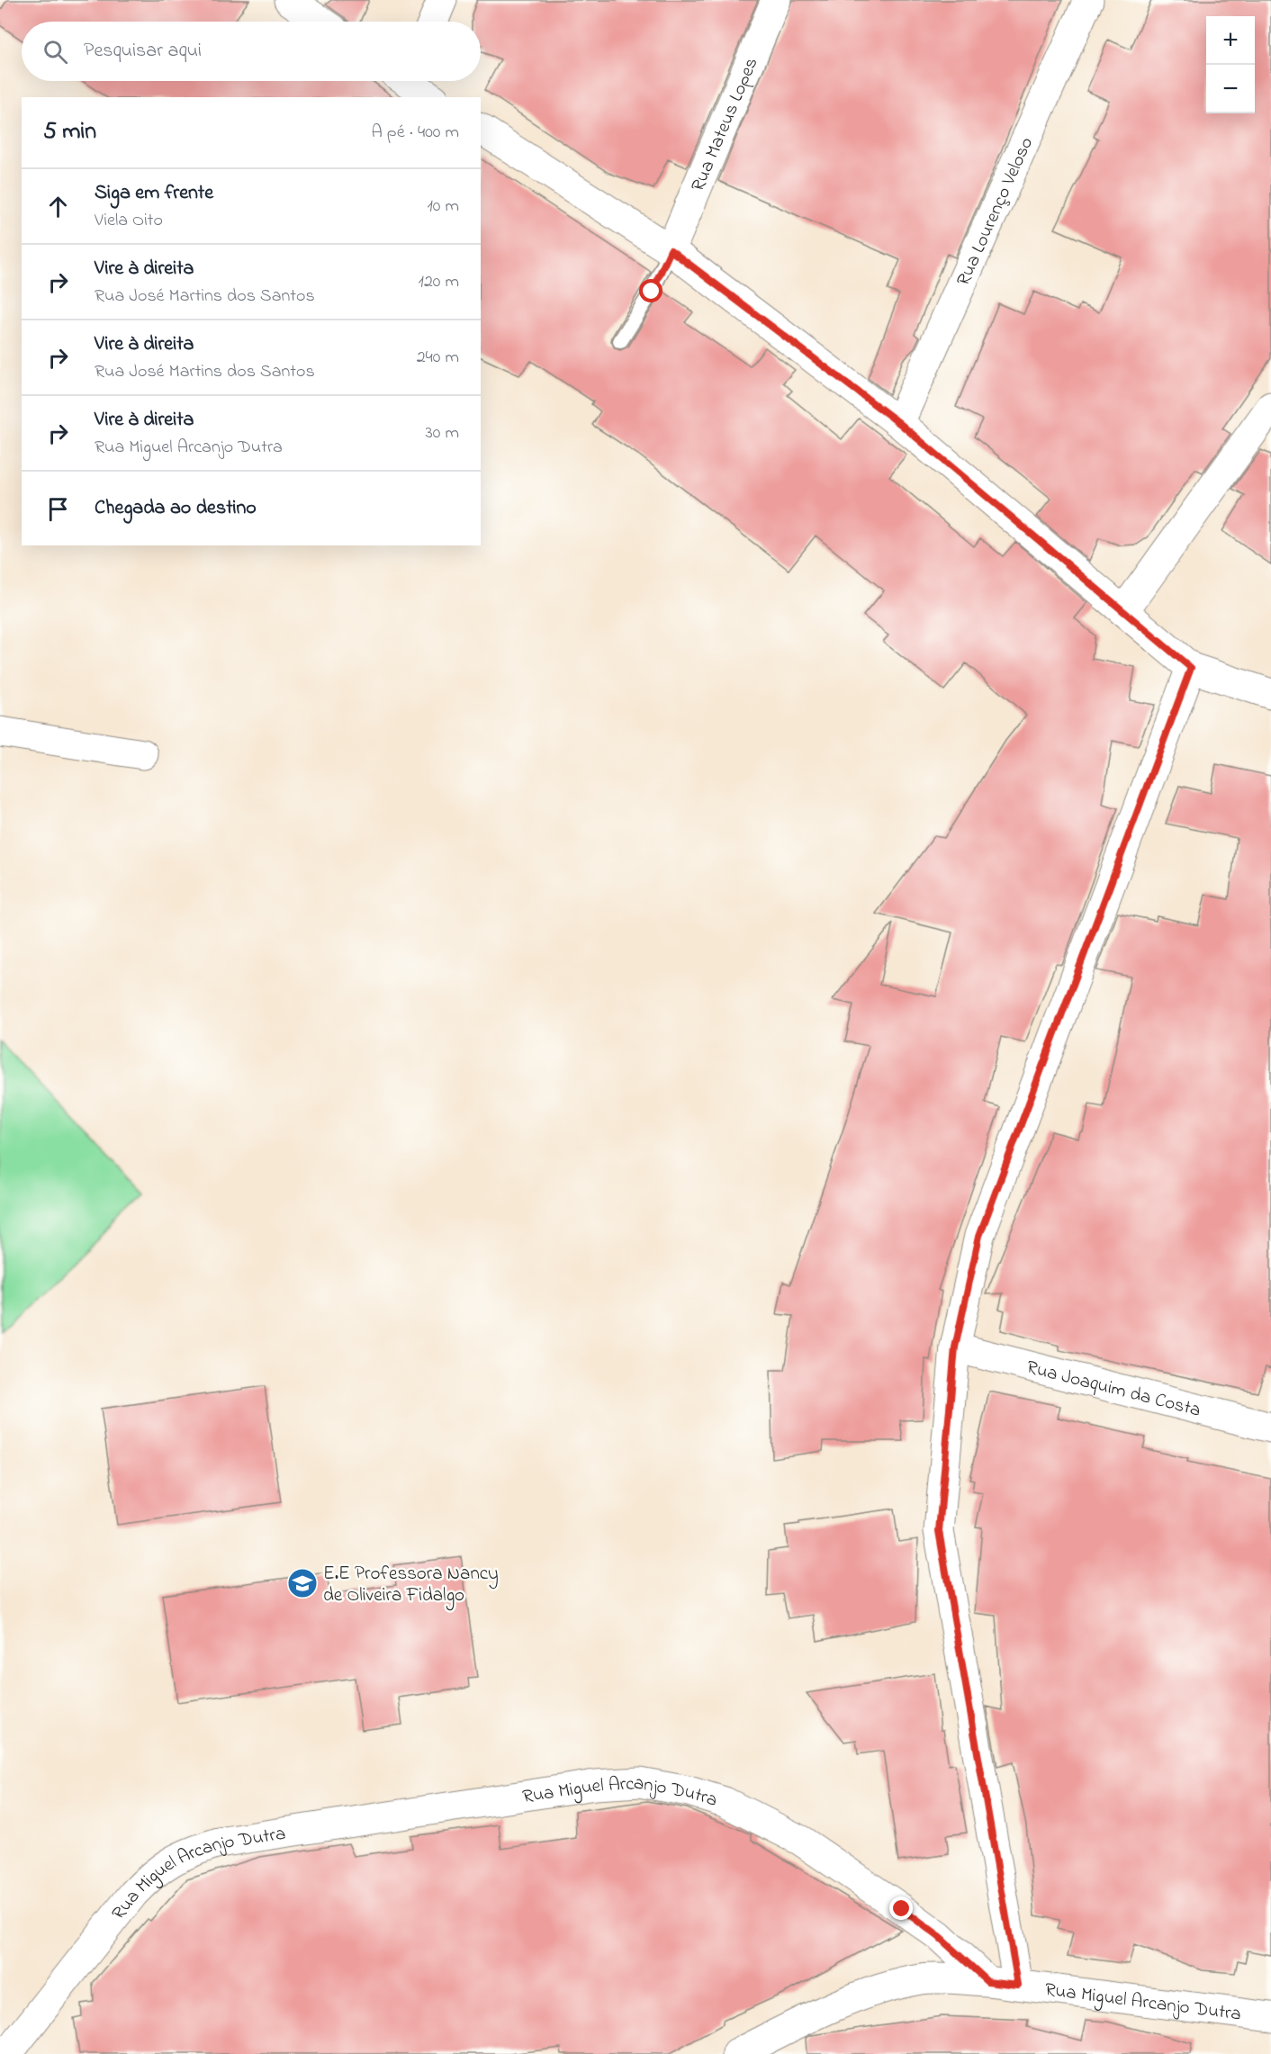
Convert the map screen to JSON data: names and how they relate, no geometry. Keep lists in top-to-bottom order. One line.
{"streets":{"street":["Rua Mateus Lopes","Rua Lourenço Veloso","Rua Joaquim da Costa","Rua Miguel Arcanjo Dutra"]},"places":{"school or university":["E.E Professora Nancy de Oliveira Fidalgo"]},"page":{"map_buttons":["+","−"],"search":"Pesquisar aqui","heading":["5 min","A pé · 400 m"],"list":[["Siga em frente","Viela Oito","10 m"],["Vire à direita","Rua José Martins dos Santos","120 m"],["Vire à direita","Rua José Martins dos Santos","240 m"],["Vire à direita","Rua Miguel Arcanjo Dutra","30 m"],"Chegada ao destino"]}}
